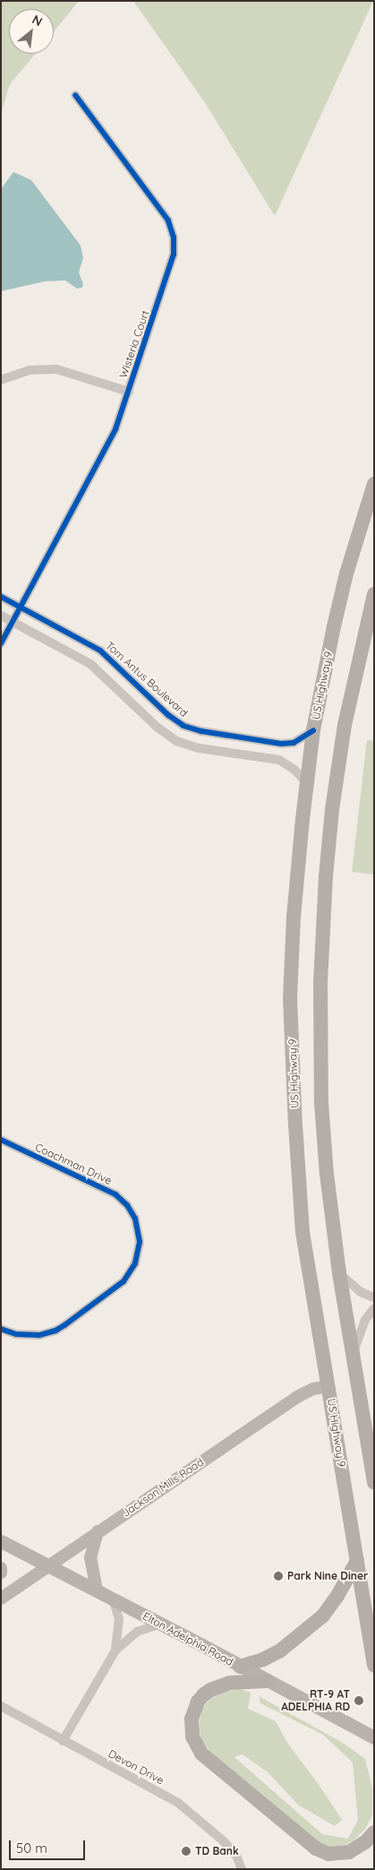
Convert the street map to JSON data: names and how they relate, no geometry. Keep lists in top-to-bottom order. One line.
{"streets":{"highway":["US Highway 9"],"main road":["Jackson Mills Road","Elton Adelphia Road"],"street":["Wisteria Court","Tom Antus Boulevard","Coachman Drive","Devon Drive"]},"crossings":[["Wisteria Court","Tom Antus Boulevard"],["Tom Antus Boulevard","US Highway 9"],["US Highway 9","Jackson Mills Road"],["Jackson Mills Road","Elton Adelphia Road"]],"places":["Park Nine Diner","RT-9 AT ADELPHIA RD","TD Bank"],"scale_bar":"50 m","north":"top right"}
